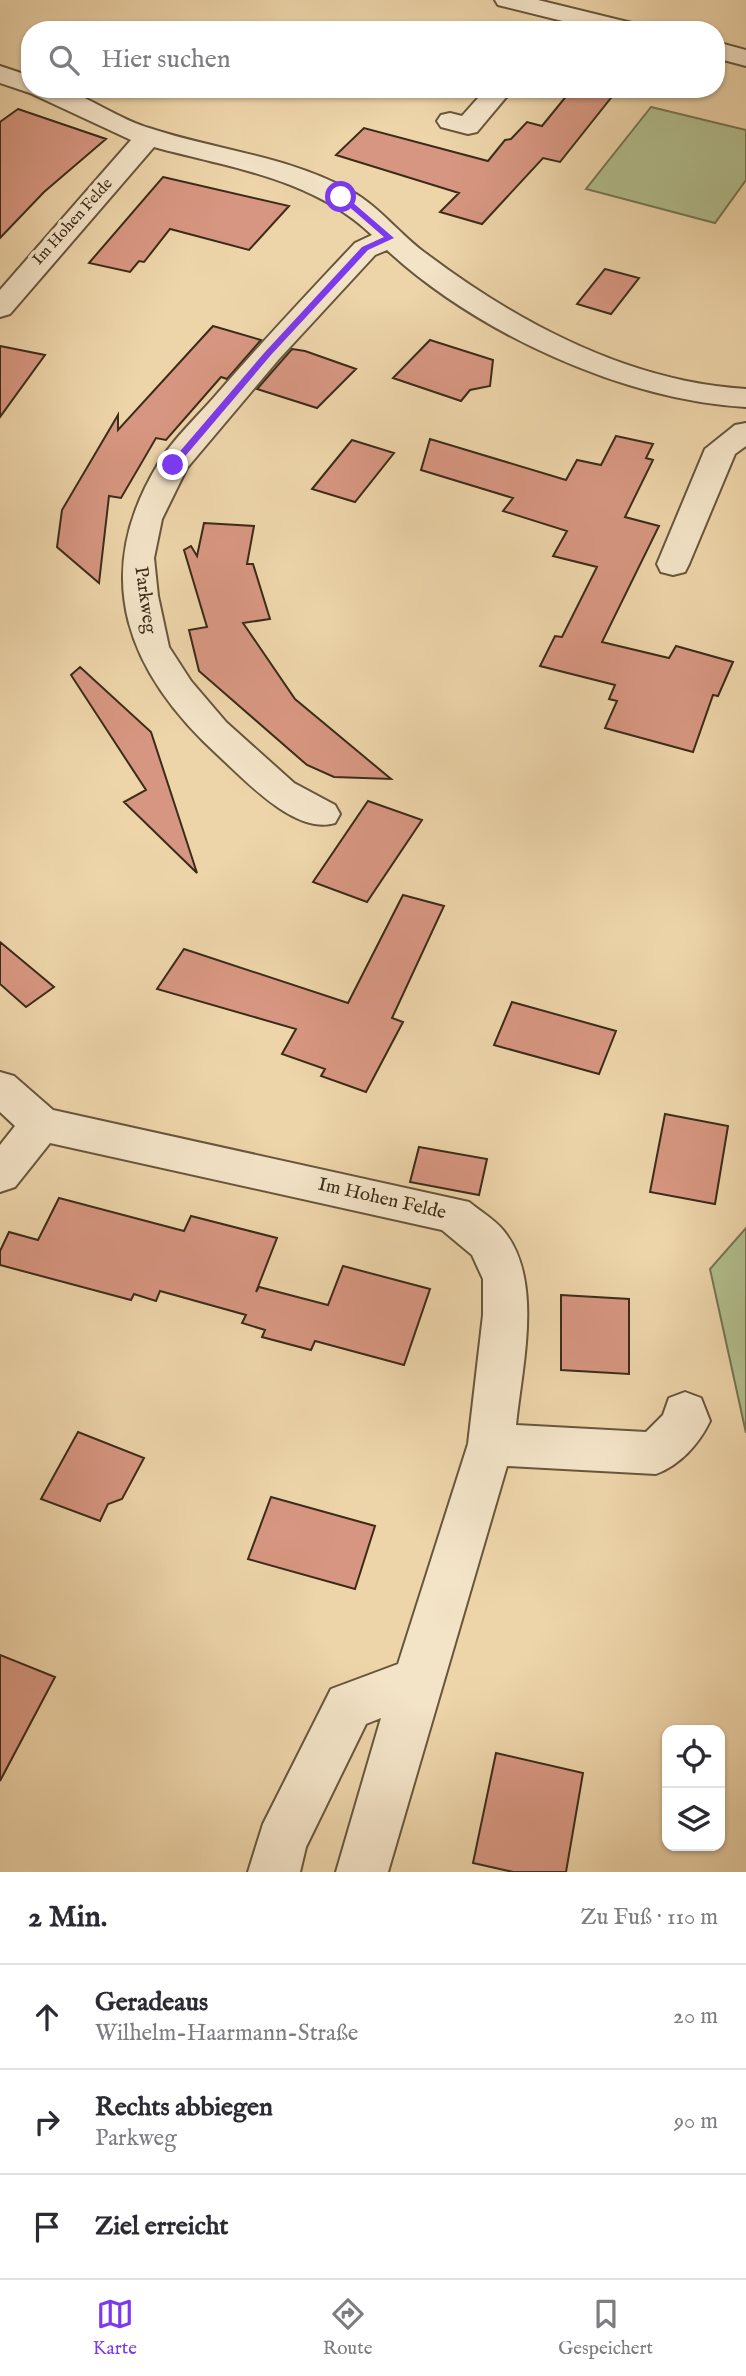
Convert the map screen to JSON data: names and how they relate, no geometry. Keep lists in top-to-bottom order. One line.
{"streets":{"street":["Im Hohen Felde","Parkweg"]},"page":{"search":"Hier suchen","heading":["2 Min.","Zu Fuß · 110 m"],"list":[["Geradeaus","Wilhelm-Haarmann-Straße","20 m"],["Rechts abbiegen","Parkweg","90 m"],"Ziel erreicht"],"nav":["Karte","Route","Gespeichert"]}}
